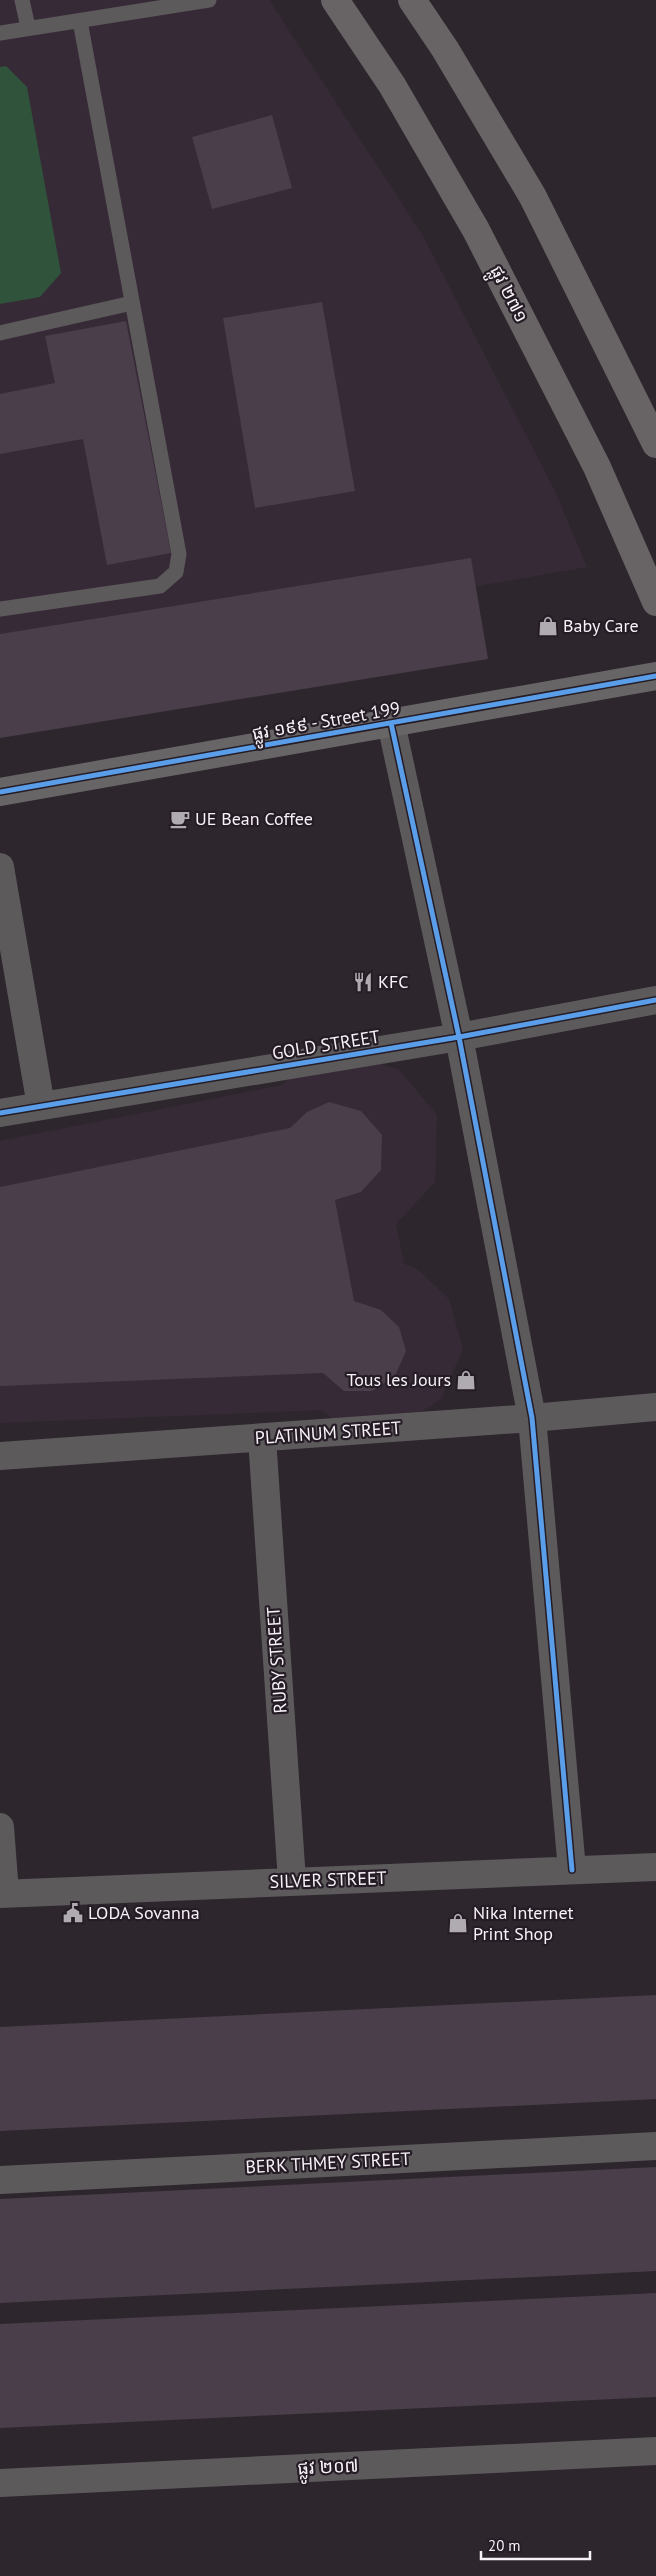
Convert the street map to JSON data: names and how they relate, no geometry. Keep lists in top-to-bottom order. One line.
{"streets":{"main road":["ផ្លូវ ២៧១"],"street":["ផ្លូវ ១៩៩ - Street 199","GOLD STREET","PLATINUM STREET","RUBY STREET","SILVER STREET","BERK THMEY STREET","ផ្លូវ ២០៧"]},"crossings":[["PLATINUM STREET","RUBY STREET"],["RUBY STREET","SILVER STREET"]],"places":{"shop":["Baby Care","Tous les Jours","Nika Internet Print Shop"],"cafe":["UE Bean Coffee"],"restaurant":["KFC"],"public building":["LODA Sovanna"]},"scale_bar":"20 m"}
